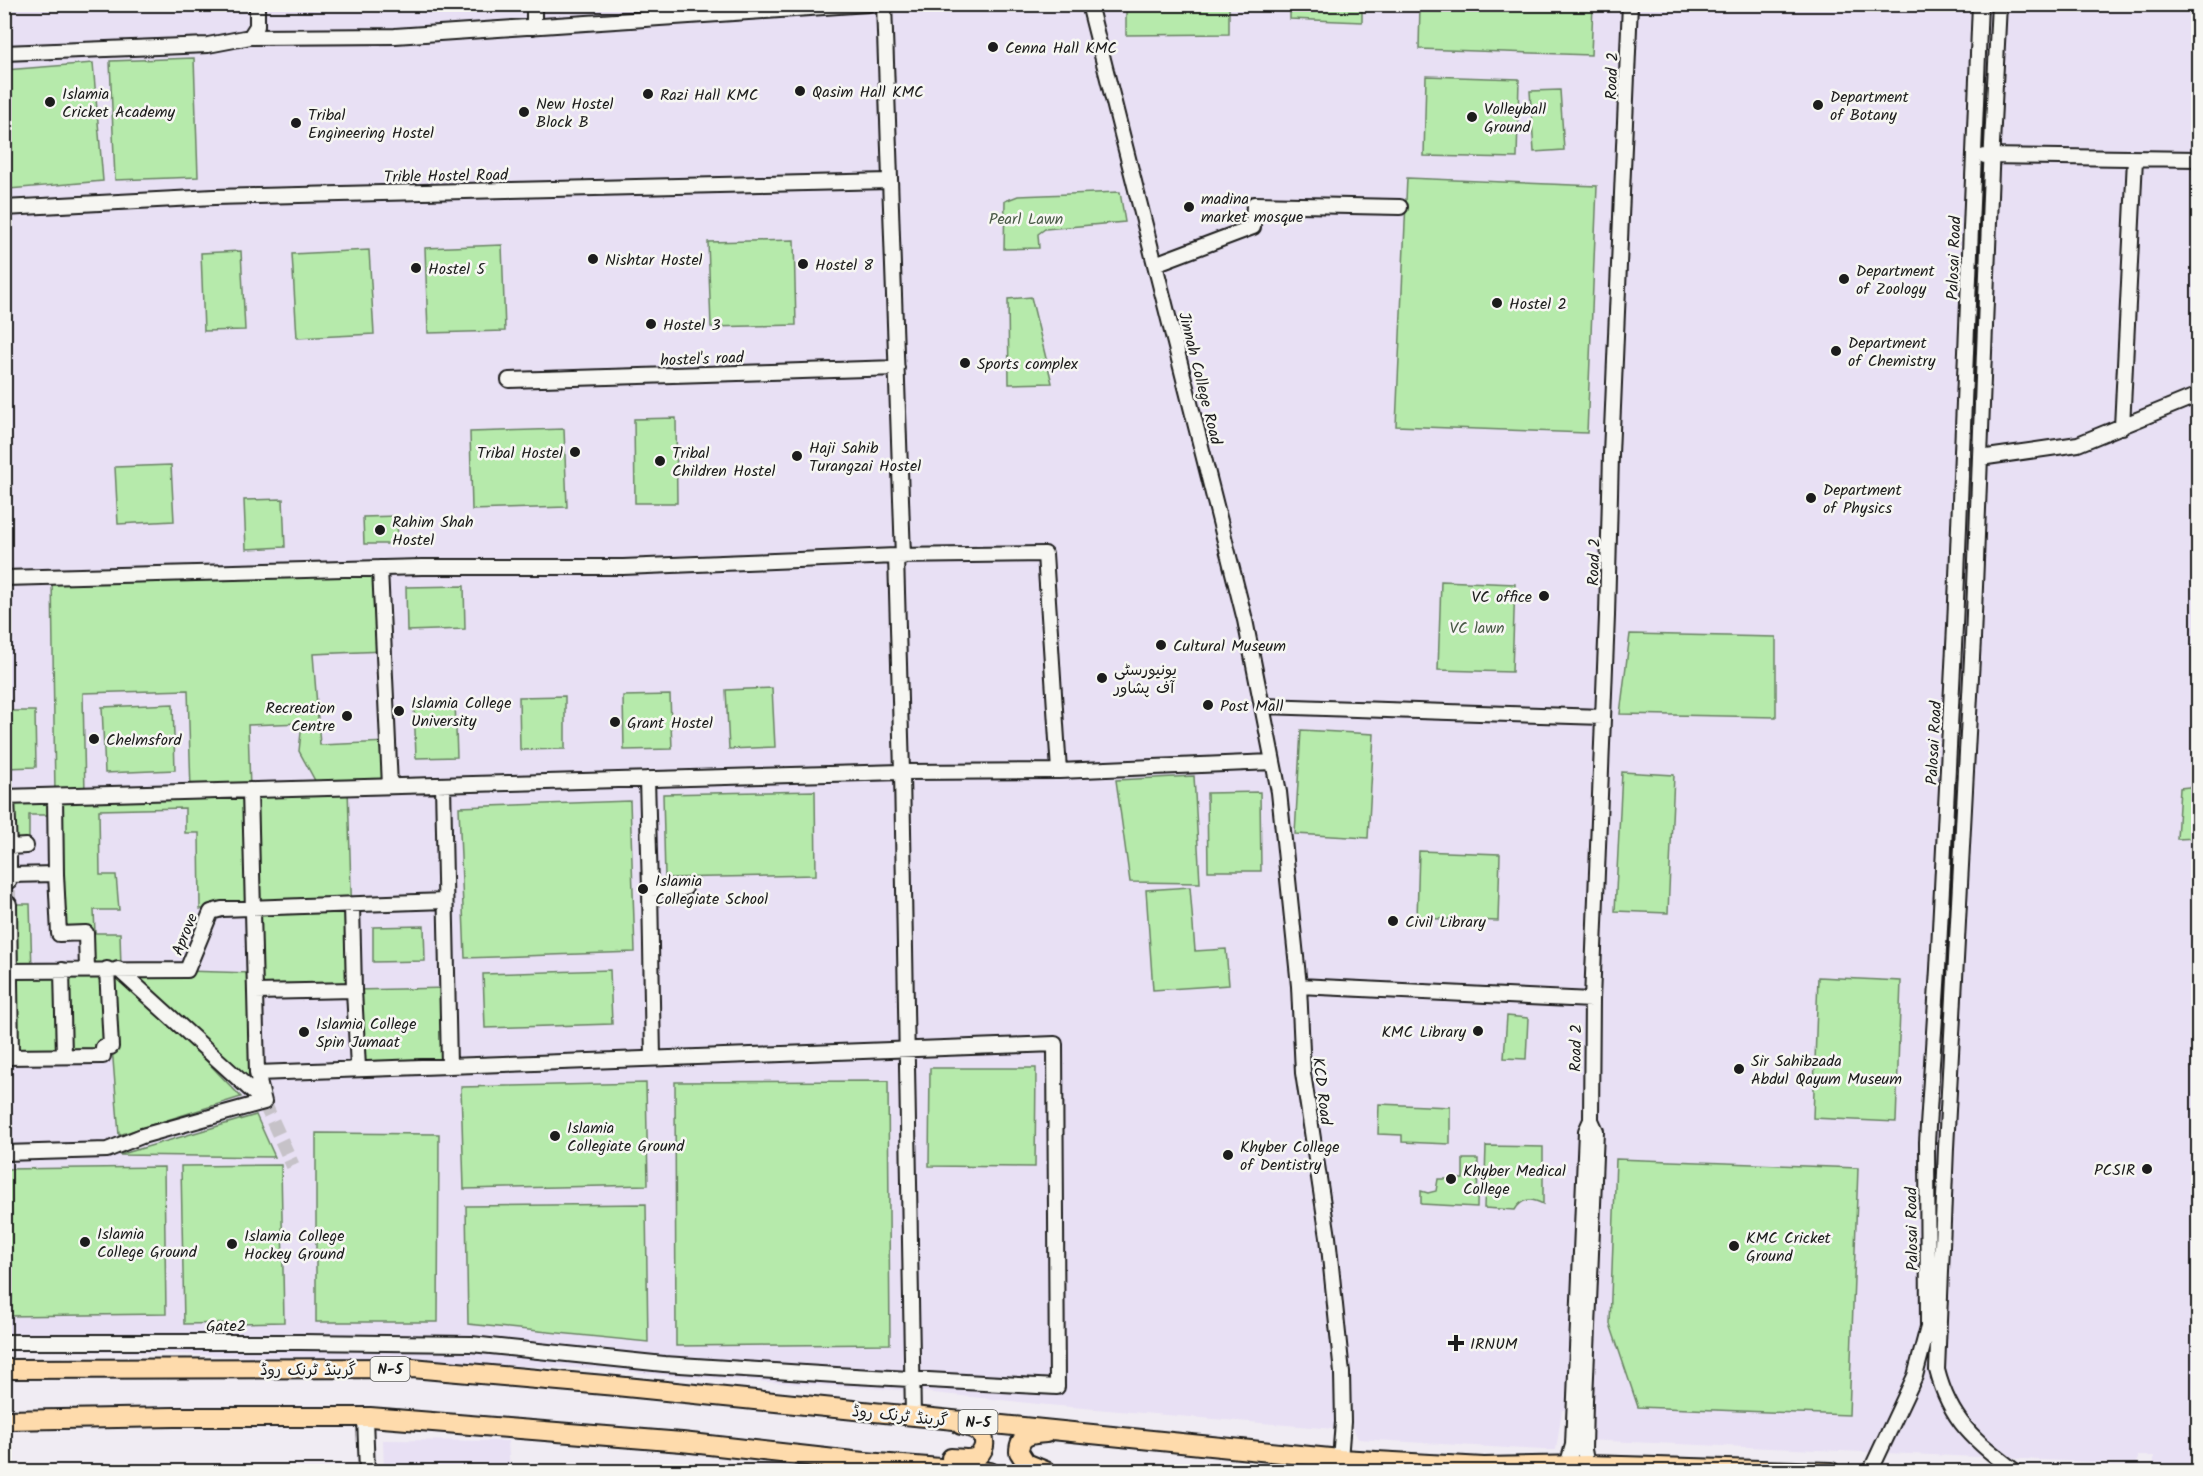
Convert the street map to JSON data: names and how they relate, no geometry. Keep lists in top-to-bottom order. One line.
{"streets":{"highway":["گرینڈ ٹرنک روڈ","N-5"],"street":["Road 2","Trible Hostel Road","Palosai Road","hostel's road","Jinnah College Road","Aprove","KCD Road","Gate2"]},"crossings":[["Road 2","گرینڈ ٹرنک روڈ"],["Jinnah College Road","KCD Road"],["KCD Road","گرینڈ ٹرنک روڈ"]],"parks":["Pearl Lawn","VC lawn"],"places":{"other":["Cenna Hall KMC","Qasim Hall KMC","Razi Hall KMC","Islamia Cricket Academy","Department of Botany","New Hostel Block B","Volleyball Ground","Tribal Engineering Hostel","madina market mosque","Nishtar Hostel","Hostel 8","Hostel 5","Department of Zoology","Hostel 2","Hostel 3","Department of Chemistry","Sports complex","Tribal Hostel","Haji Sahib Turangzai Hostel","Tribal Children Hostel","Department of Physics","Rahim Shah Hostel","VC office","Cultural Museum","یونیورسٹی آف پشاور","Post Mall","Islamia College University","Recreation Centre","Grant Hostel","Chelmsford","Islamia Collegiate School","Civil Library","KMC Library","Islamia College Spin Jumaat","Sir Sahibzada Abdul Qayum Museum","Islamia Collegiate Ground","Khyber College of Dentistry","PCSIR","Khyber Medical College","Islamia College Ground","Islamia College Hockey Ground","KMC Cricket Ground"],"health":["IRNUM"]}}
